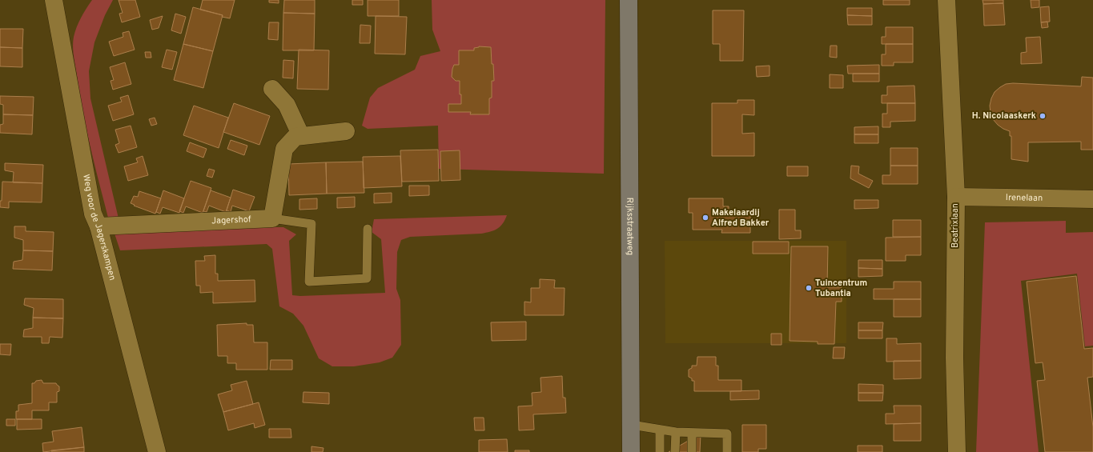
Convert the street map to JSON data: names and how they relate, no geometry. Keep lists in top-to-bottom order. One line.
{"streets":{"main road":["Rijksstraatweg"],"street":["Irenelaan","Jagershof","Beatrixlaan","Weg voor de Jagerskampen"]},"crossings":[["Irenelaan","Beatrixlaan"],["Jagershof","Weg voor de Jagerskampen"]],"places":["H. Nicolaaskerk","Makelaardij Alfred Bakker","Tuincentrum Tubantia"]}
